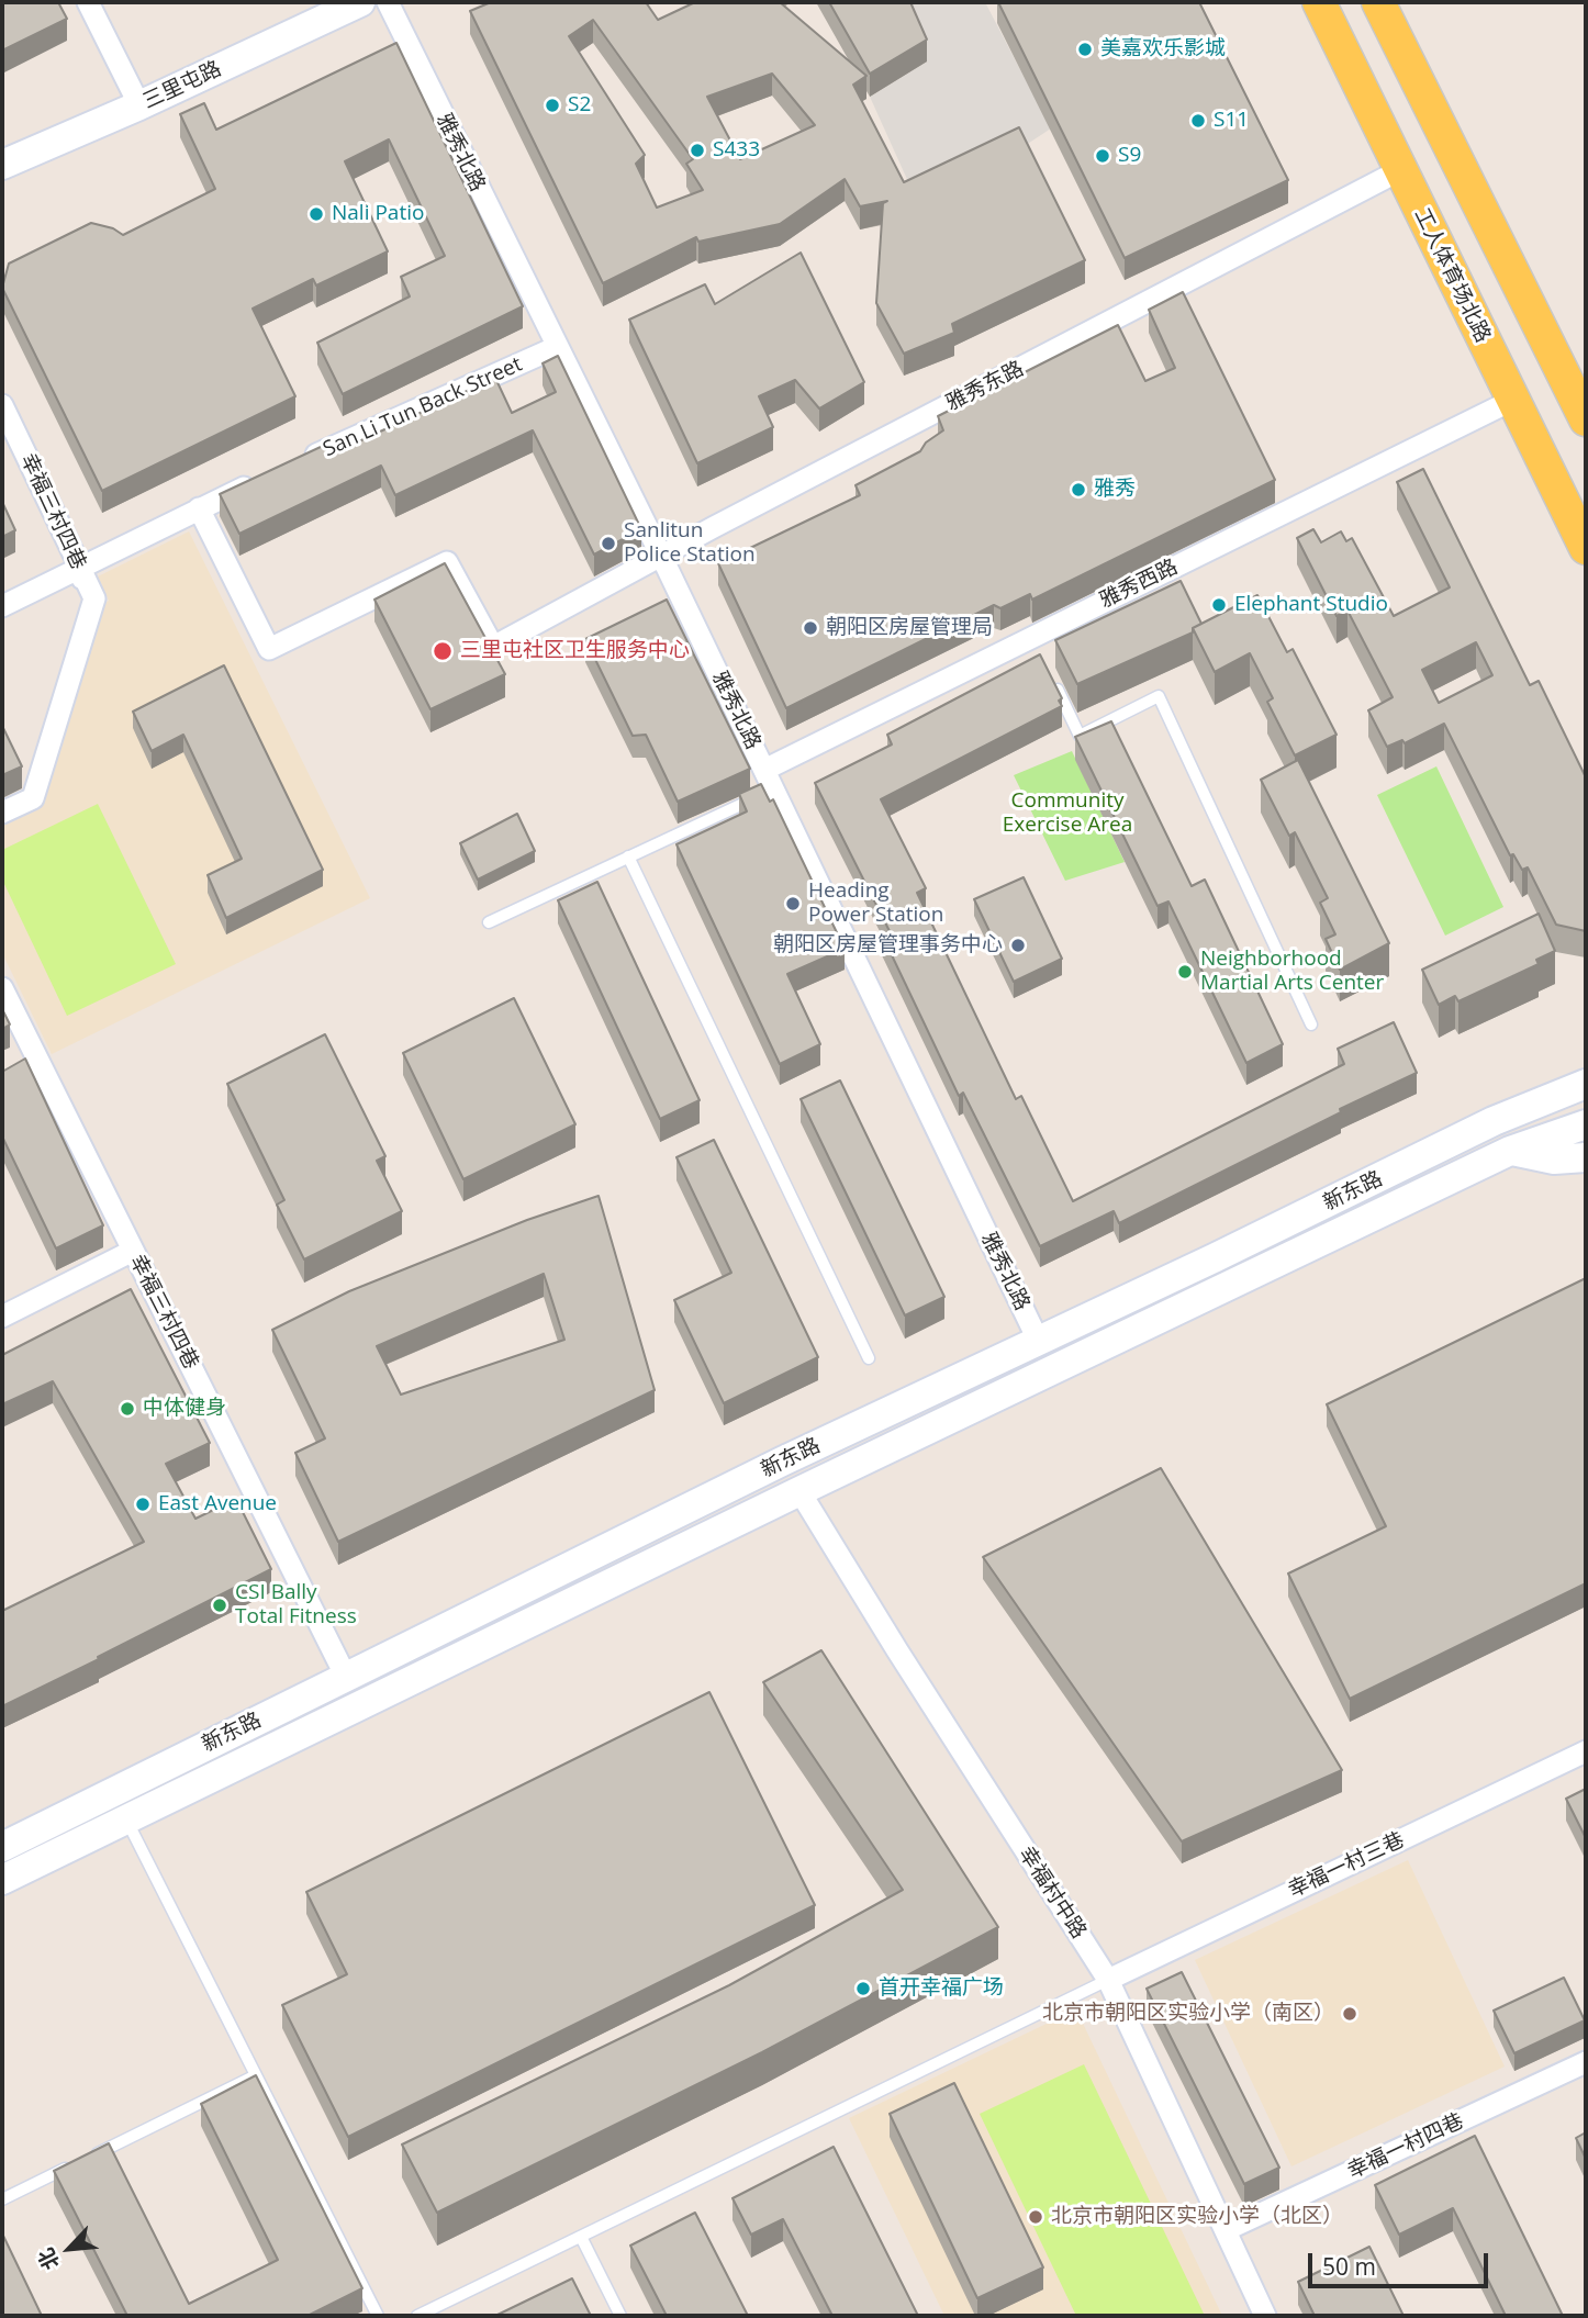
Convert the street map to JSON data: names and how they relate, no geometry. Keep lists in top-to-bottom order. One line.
{"streets":{"main road":["三里屯路","工人体育场北路","新东路"],"street":["雅秀北路","雅秀东路","San Li Tun Back Street","幸福三村四巷","雅秀西路","幸福一村三巷","幸福村中路","幸福一村四巷"]},"crossings":[["雅秀北路","雅秀东路"],["雅秀北路","San Li Tun Back Street"],["雅秀北路","雅秀西路"],["雅秀北路","新东路"],["工人体育场北路","雅秀东路"],["工人体育场北路","雅秀西路"],["幸福三村四巷","新东路"],["新东路","幸福村中路"],["幸福一村三巷","幸福村中路"],["幸福村中路","幸福一村四巷"]],"parks":["Community Exercise Area"],"places":["美嘉欢乐影城","S2","S11","S433","S9","Nali Patio","雅秀","Sanlitun Police Station","Elephant Studio","朝阳区房屋管理局","三里屯社区卫生服务中心","Heading Power Station","朝阳区房屋管理事务中心","Neighborhood Martial Arts Center","中体健身","East Avenue","CSI Bally Total Fitness","首开幸福广场","北京市朝阳区实验小学（南区）","北京市朝阳区实验小学（北区）"],"scale_bar":"50 m","north":"bottom left"}
